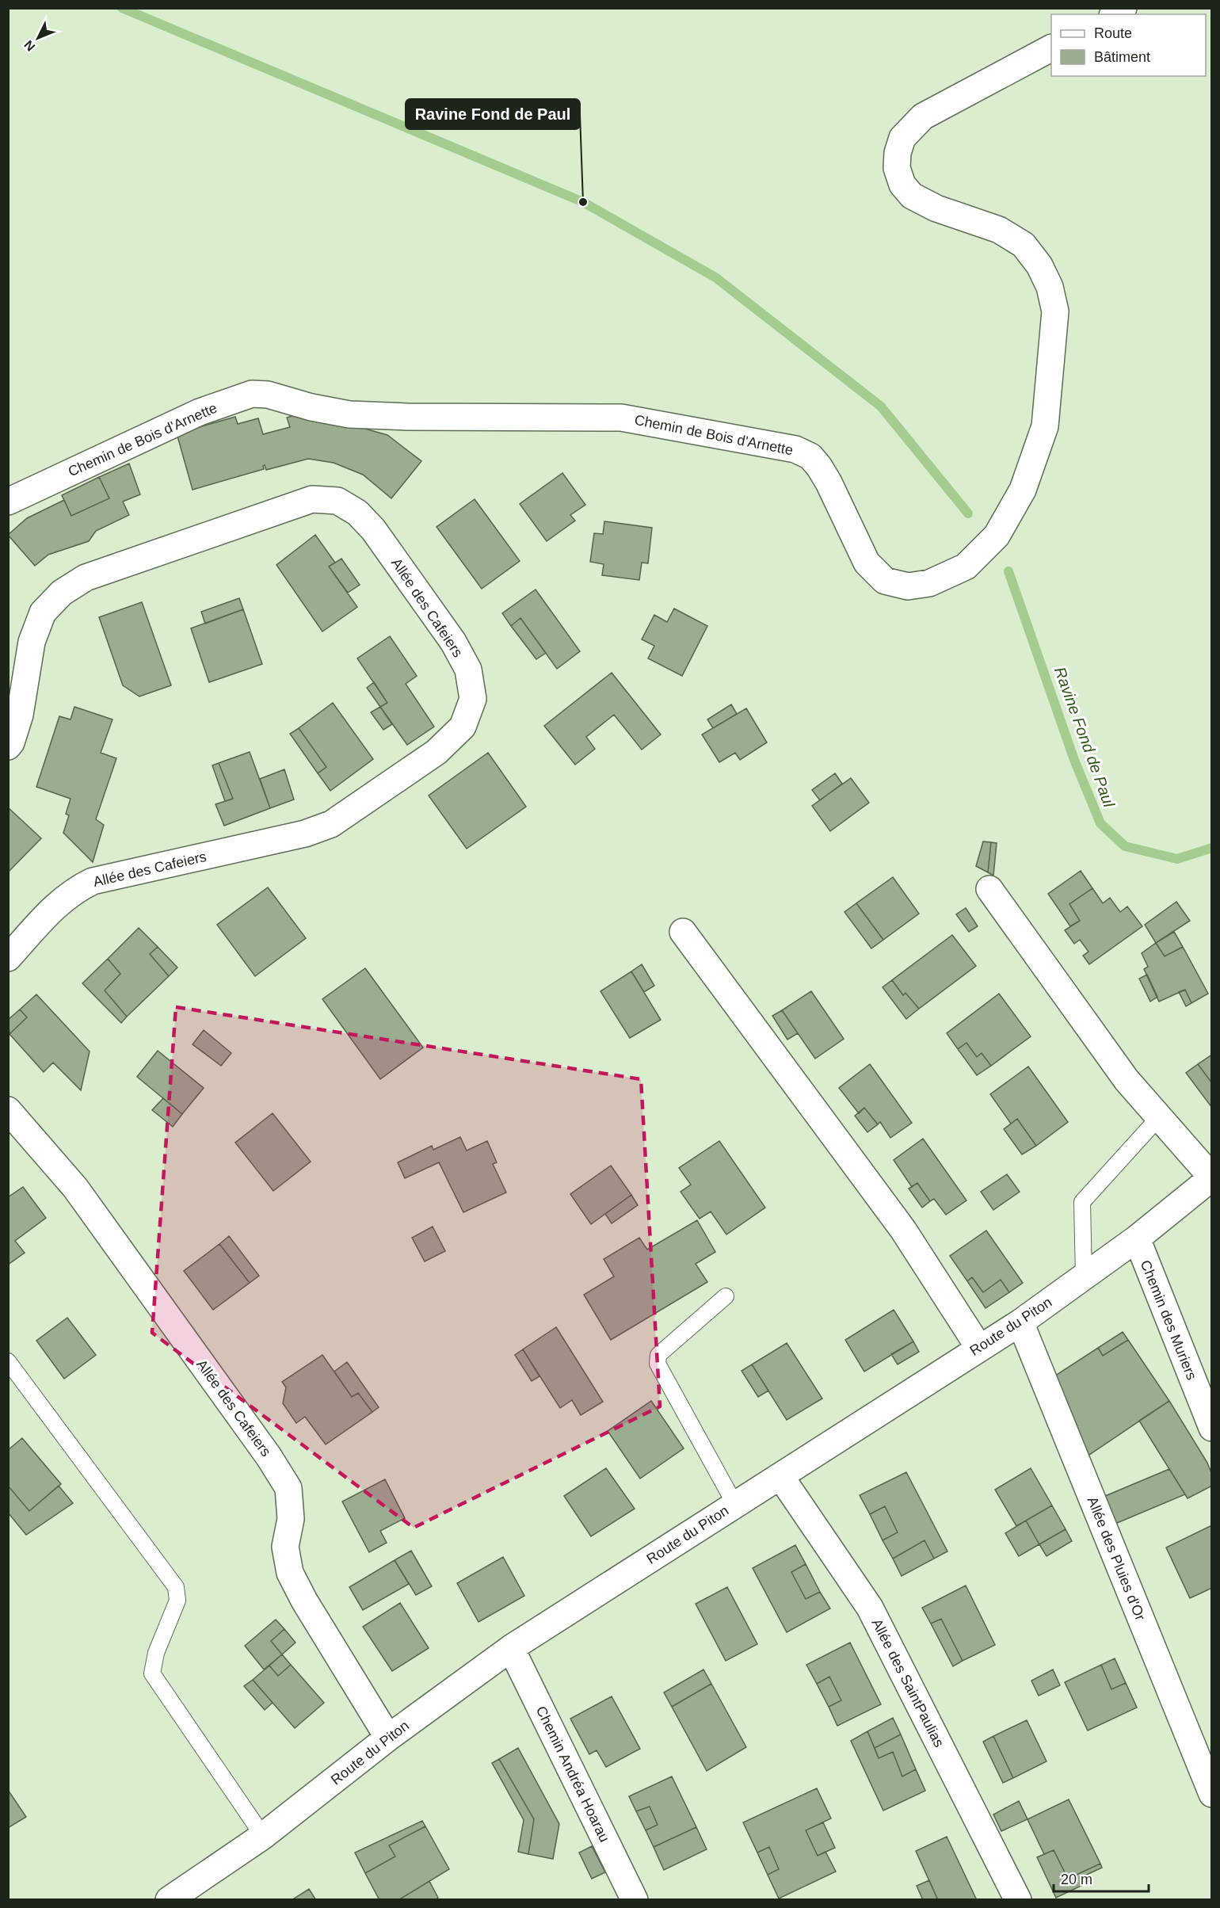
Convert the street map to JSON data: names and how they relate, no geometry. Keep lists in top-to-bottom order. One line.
{"streets":{"street":["Chemin de Bois d'Arnette","Allée des Cafeiers","Chemin des Muriers","Route du Piton","Allée des Pluies d'Or","Allée des SaintPaulias","Chemin Andréa Hoarau"]},"crossings":[["Allée des Cafeiers","Route du Piton"],["Chemin des Muriers","Route du Piton"],["Route du Piton","Allée des Pluies d'Or"],["Route du Piton","Allée des SaintPaulias"],["Route du Piton","Chemin Andréa Hoarau"]],"water":["Ravine Fond de Paul"],"places":["Ravine Fond de Paul"],"legend":["Route","Bâtiment"],"scale_bar":"20 m","north":"bottom left"}
